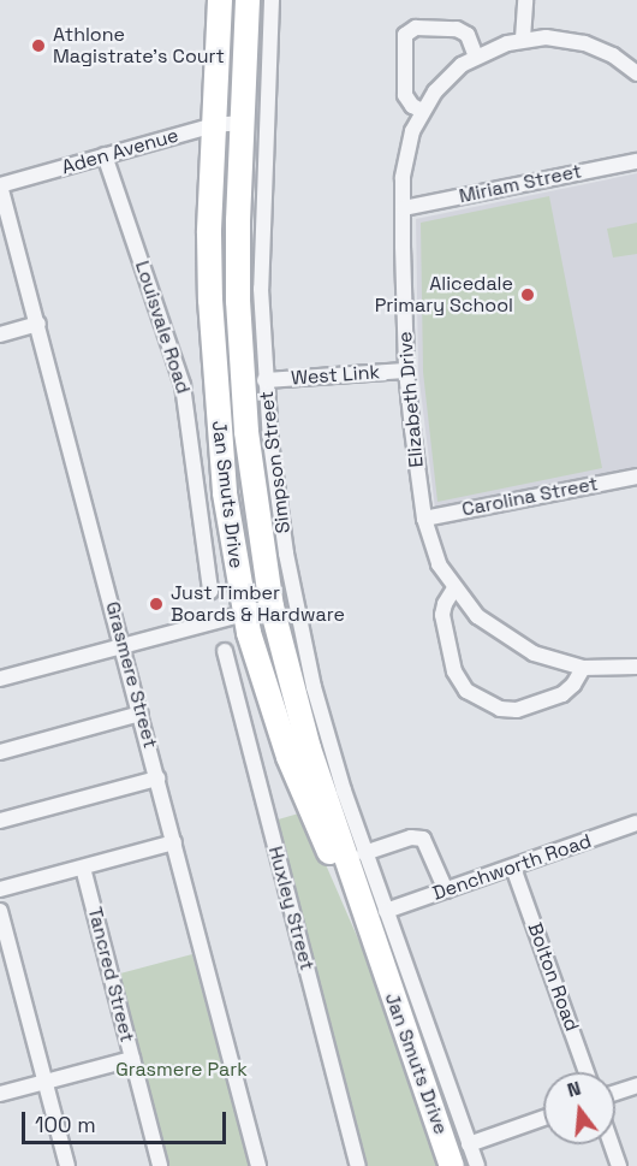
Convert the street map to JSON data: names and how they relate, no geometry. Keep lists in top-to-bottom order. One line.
{"streets":{"main road":["Jan Smuts Drive"],"street":["Aden Avenue","Miriam Street","Louisvale Road","West Link","Elizabeth Drive","Simpson Street","Carolina Street","Grasmere Street","Denchworth Road","Huxley Street","Tancred Street","Bolton Road"]},"crossings":[["Aden Avenue","Louisvale Road"],["Aden Avenue","Jan Smuts Drive"],["Aden Avenue","Grasmere Street"],["Miriam Street","Elizabeth Drive"],["West Link","Elizabeth Drive"],["West Link","Simpson Street"],["Elizabeth Drive","Carolina Street"],["Simpson Street","Denchworth Road"],["Denchworth Road","Bolton Road"]],"parks":["Grasmere Park"],"places":["Athlone Magistrate's Court","Alicedale Primary School","Just Timber Boards & Hardware"],"scale_bar":"100 m","north":"top"}
